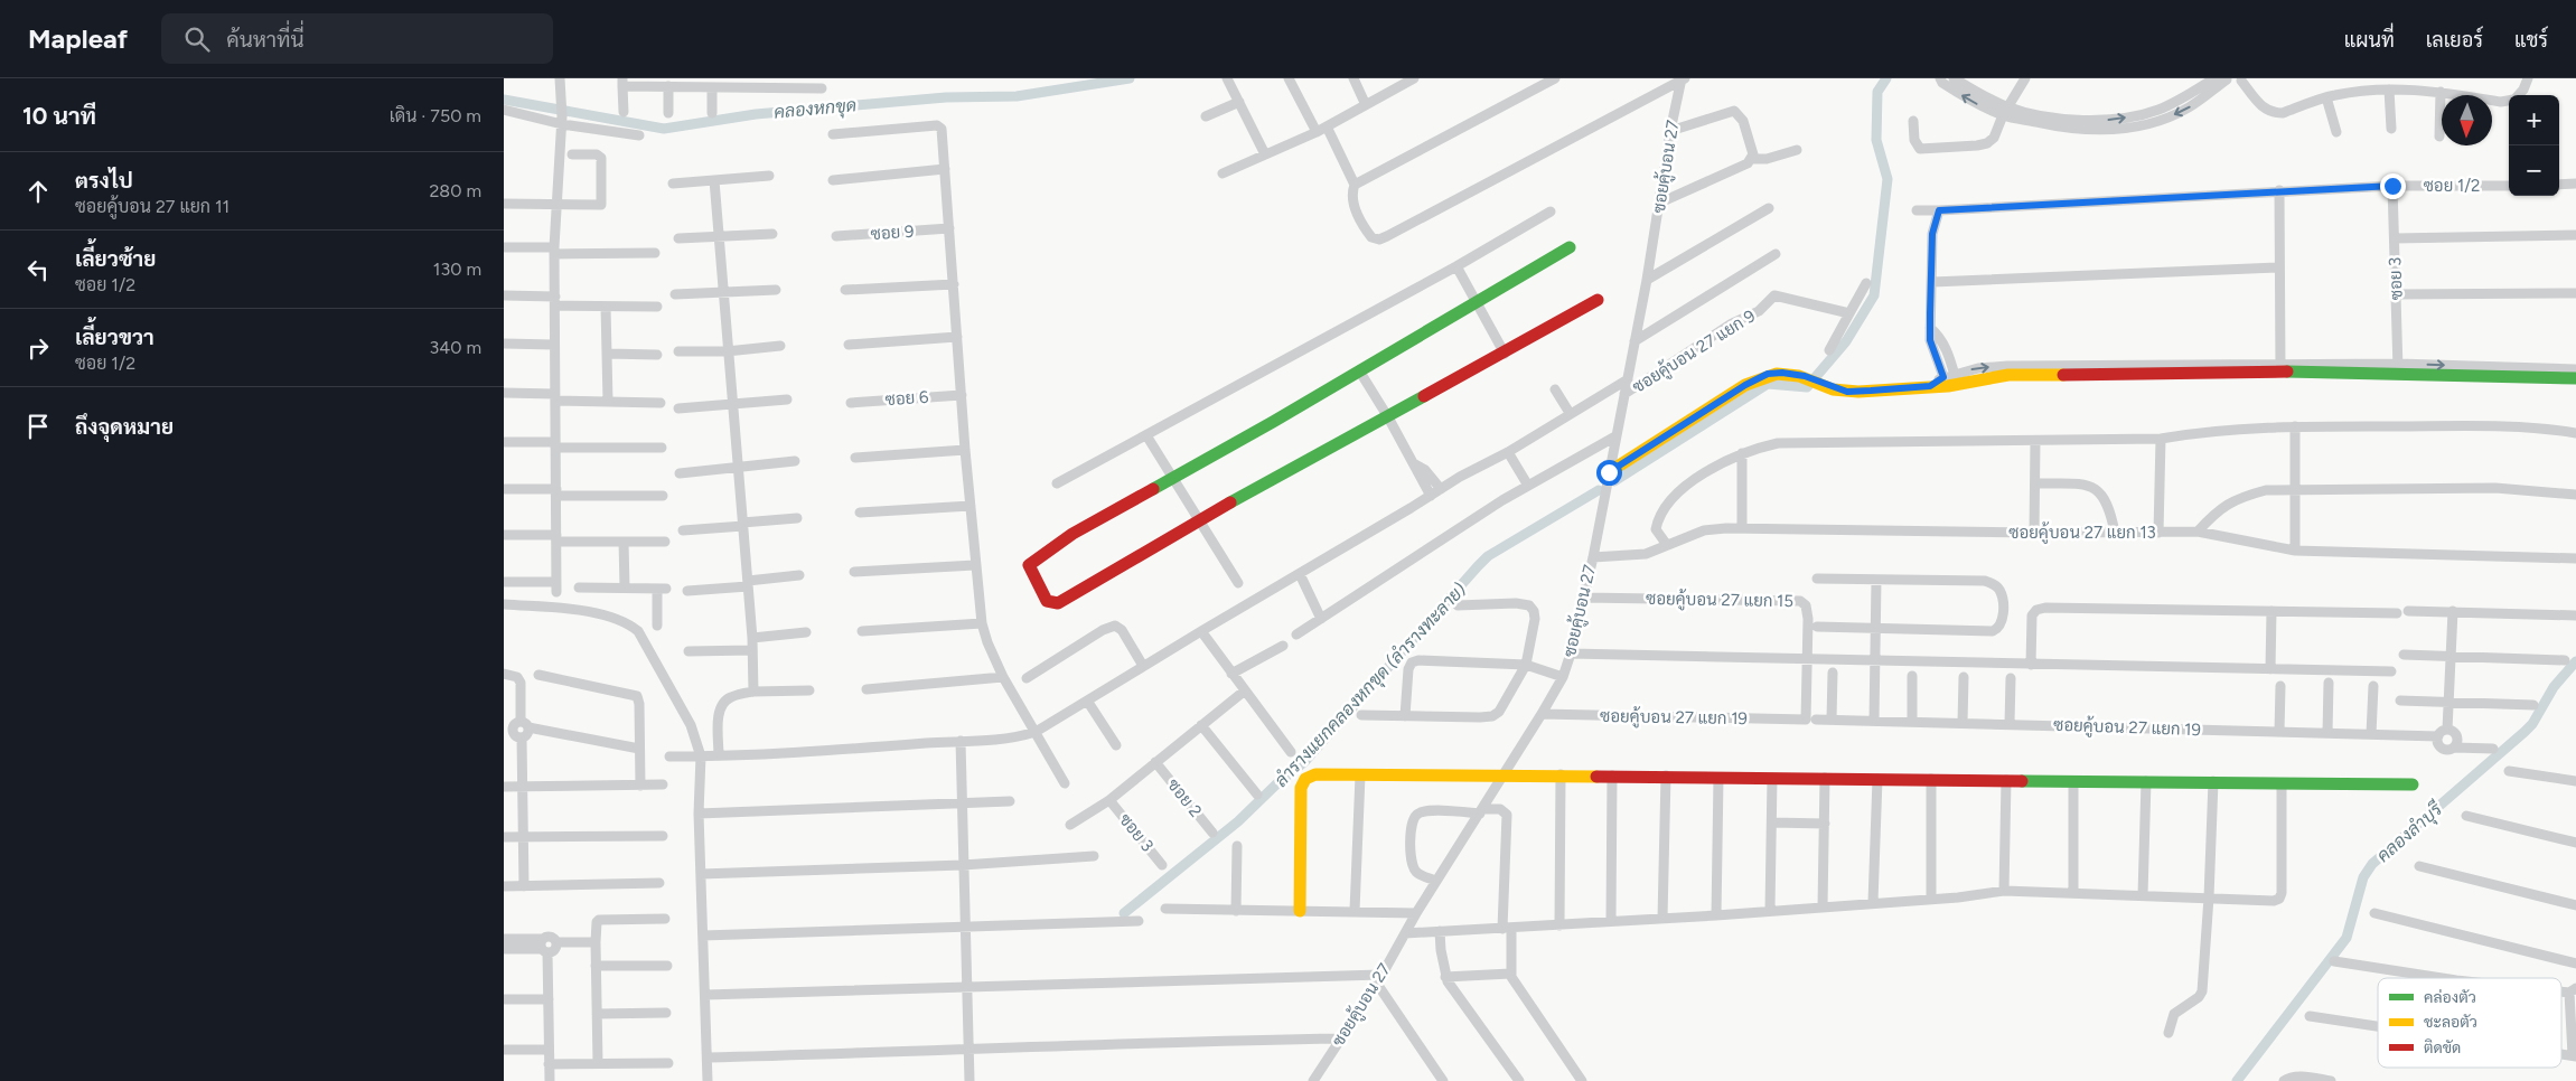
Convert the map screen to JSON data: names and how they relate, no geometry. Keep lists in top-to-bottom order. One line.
{"streets":{"street":["ซอยคู้บอน 27","ซอย 1/2","ซอย 9","ซอย 3","ซอยคู้บอน 27 แยก 9","ซอย 6","ซอยคู้บอน 27 แยก 13","ซอยคู้บอน 27 แยก 15","ซอยคู้บอน 27 แยก 19","ซอย 2"]},"crossings":[["ซอยคู้บอน 27","ซอยคู้บอน 27 แยก 9"],["ซอยคู้บอน 27","ซอยคู้บอน 27 แยก 13"],["ซอยคู้บอน 27","ซอยคู้บอน 27 แยก 15"],["ซอยคู้บอน 27","ซอยคู้บอน 27 แยก 19"],["ซอย 1/2","ซอย 3"],["ซอยคู้บอน 27 แยก 15","ซอยคู้บอน 27 แยก 19"]],"water":["คลองหกขุด","ลำรางแยกคลองหกขุด (ลำรางทะลาย)","คลองลำบุรี"],"legend":["คล่องตัว","ชะลอตัว","ติดขัด"],"north":"bottom","page":{"header":"Mapleaf","search":"ค้นหาที่นี่","nav":["แผนที่","เลเยอร์","แชร์"],"heading":["10 นาที","เดิน · 750 m"],"map_buttons":["+","−"],"list":[["ตรงไป","ซอยคู้บอน 27 แยก 11","280 m"],["เลี้ยวซ้าย","ซอย 1/2","130 m"],["เลี้ยวขวา","ซอย 1/2","340 m"],"ถึงจุดหมาย"]}}
